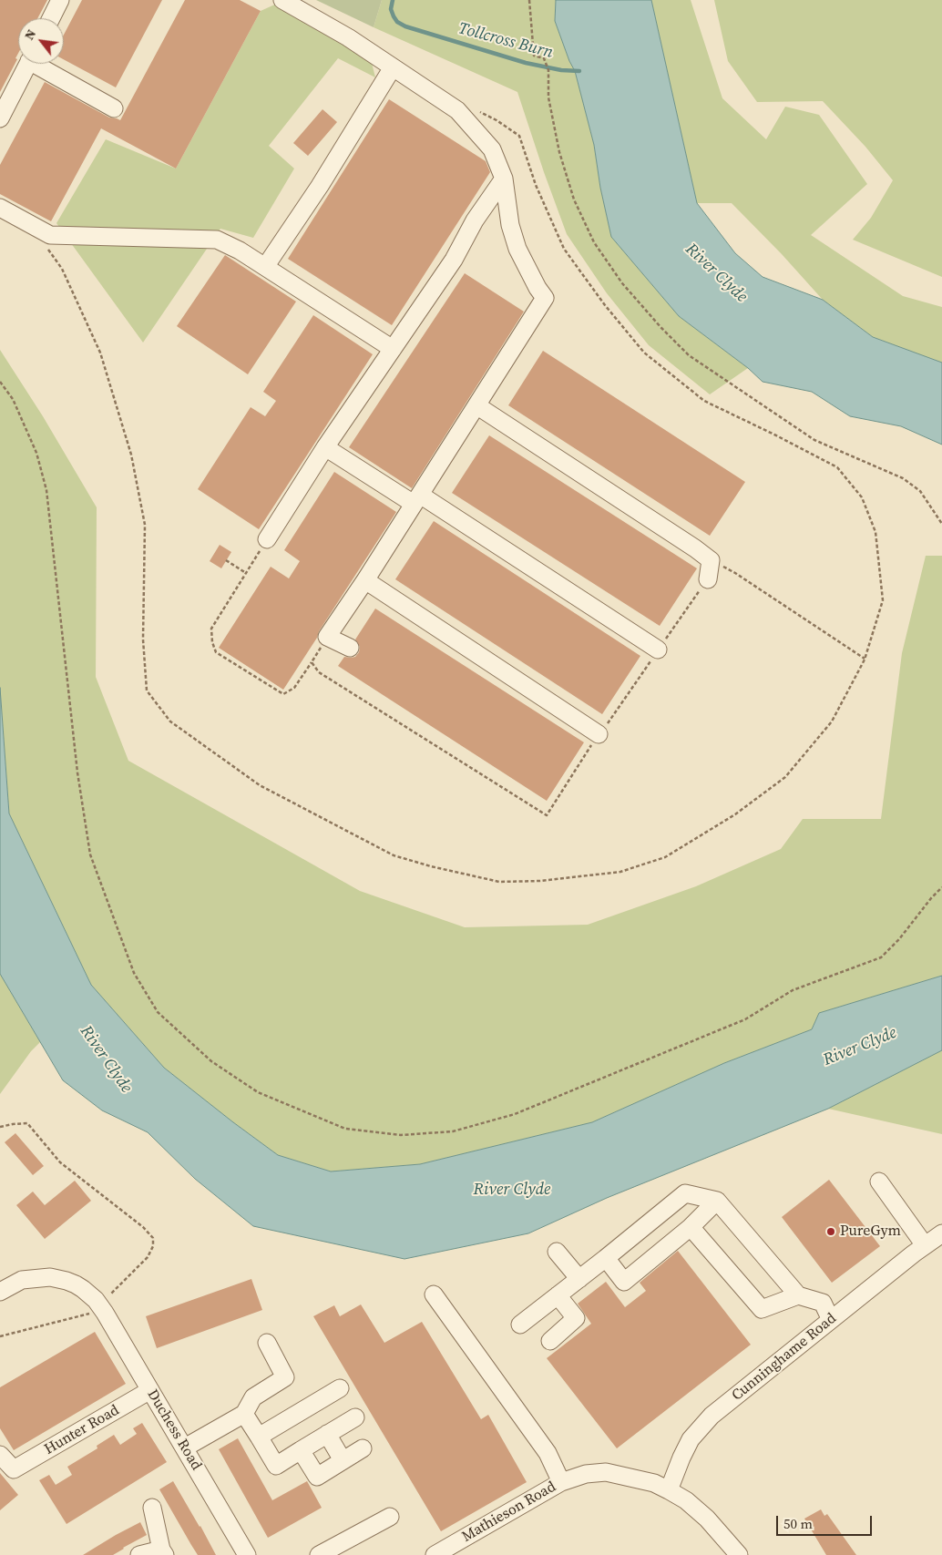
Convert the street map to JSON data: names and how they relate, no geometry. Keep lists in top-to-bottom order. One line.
{"streets":{"street":["Cunninghame Road","Hunter Road","Duchess Road","Mathieson Road"]},"crossings":[["Cunninghame Road","Mathieson Road"],["Hunter Road","Duchess Road"]],"water":["Tollcross Burn","River Clyde"],"places":["PureGym"],"scale_bar":"50 m","north":"top left"}
